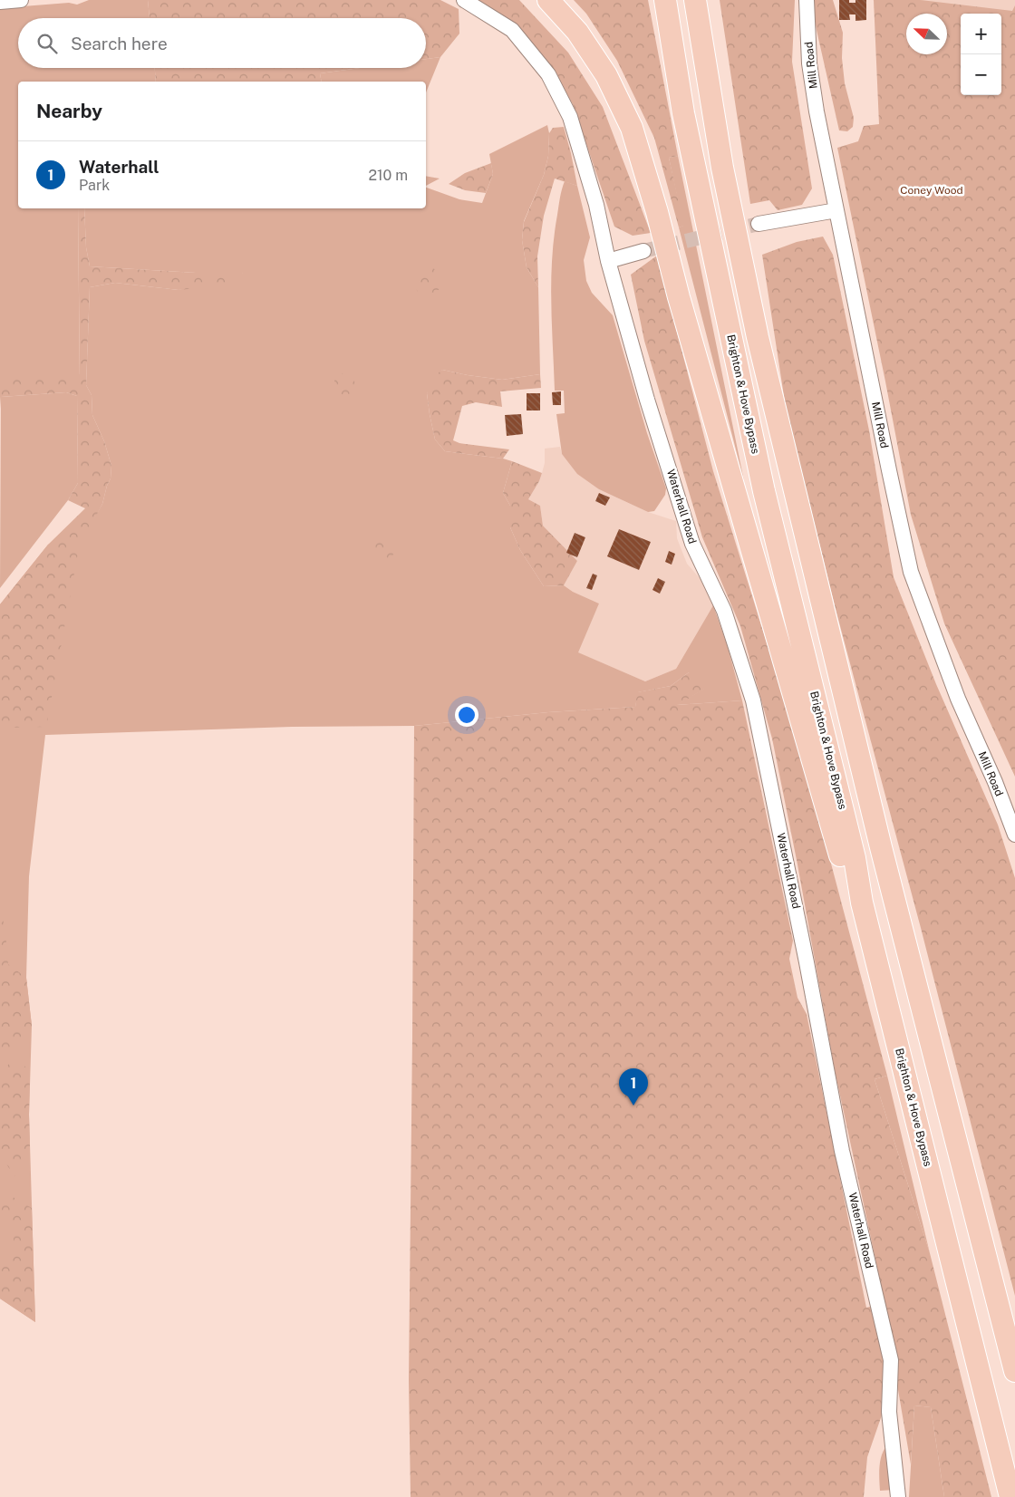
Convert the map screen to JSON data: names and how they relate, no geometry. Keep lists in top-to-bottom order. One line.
{"streets":{"highway":["Brighton & Hove Bypass"],"street":["Mill Road","Waterhall Road"]},"parks":["Coney Wood"],"north":"top left","page":{"map_buttons":["+","−"],"search":"Search here","heading":"Nearby","list":[{"mark":"1","name":"Waterhall","note":"Park","value":"210 m"}],"pins":"1"}}
